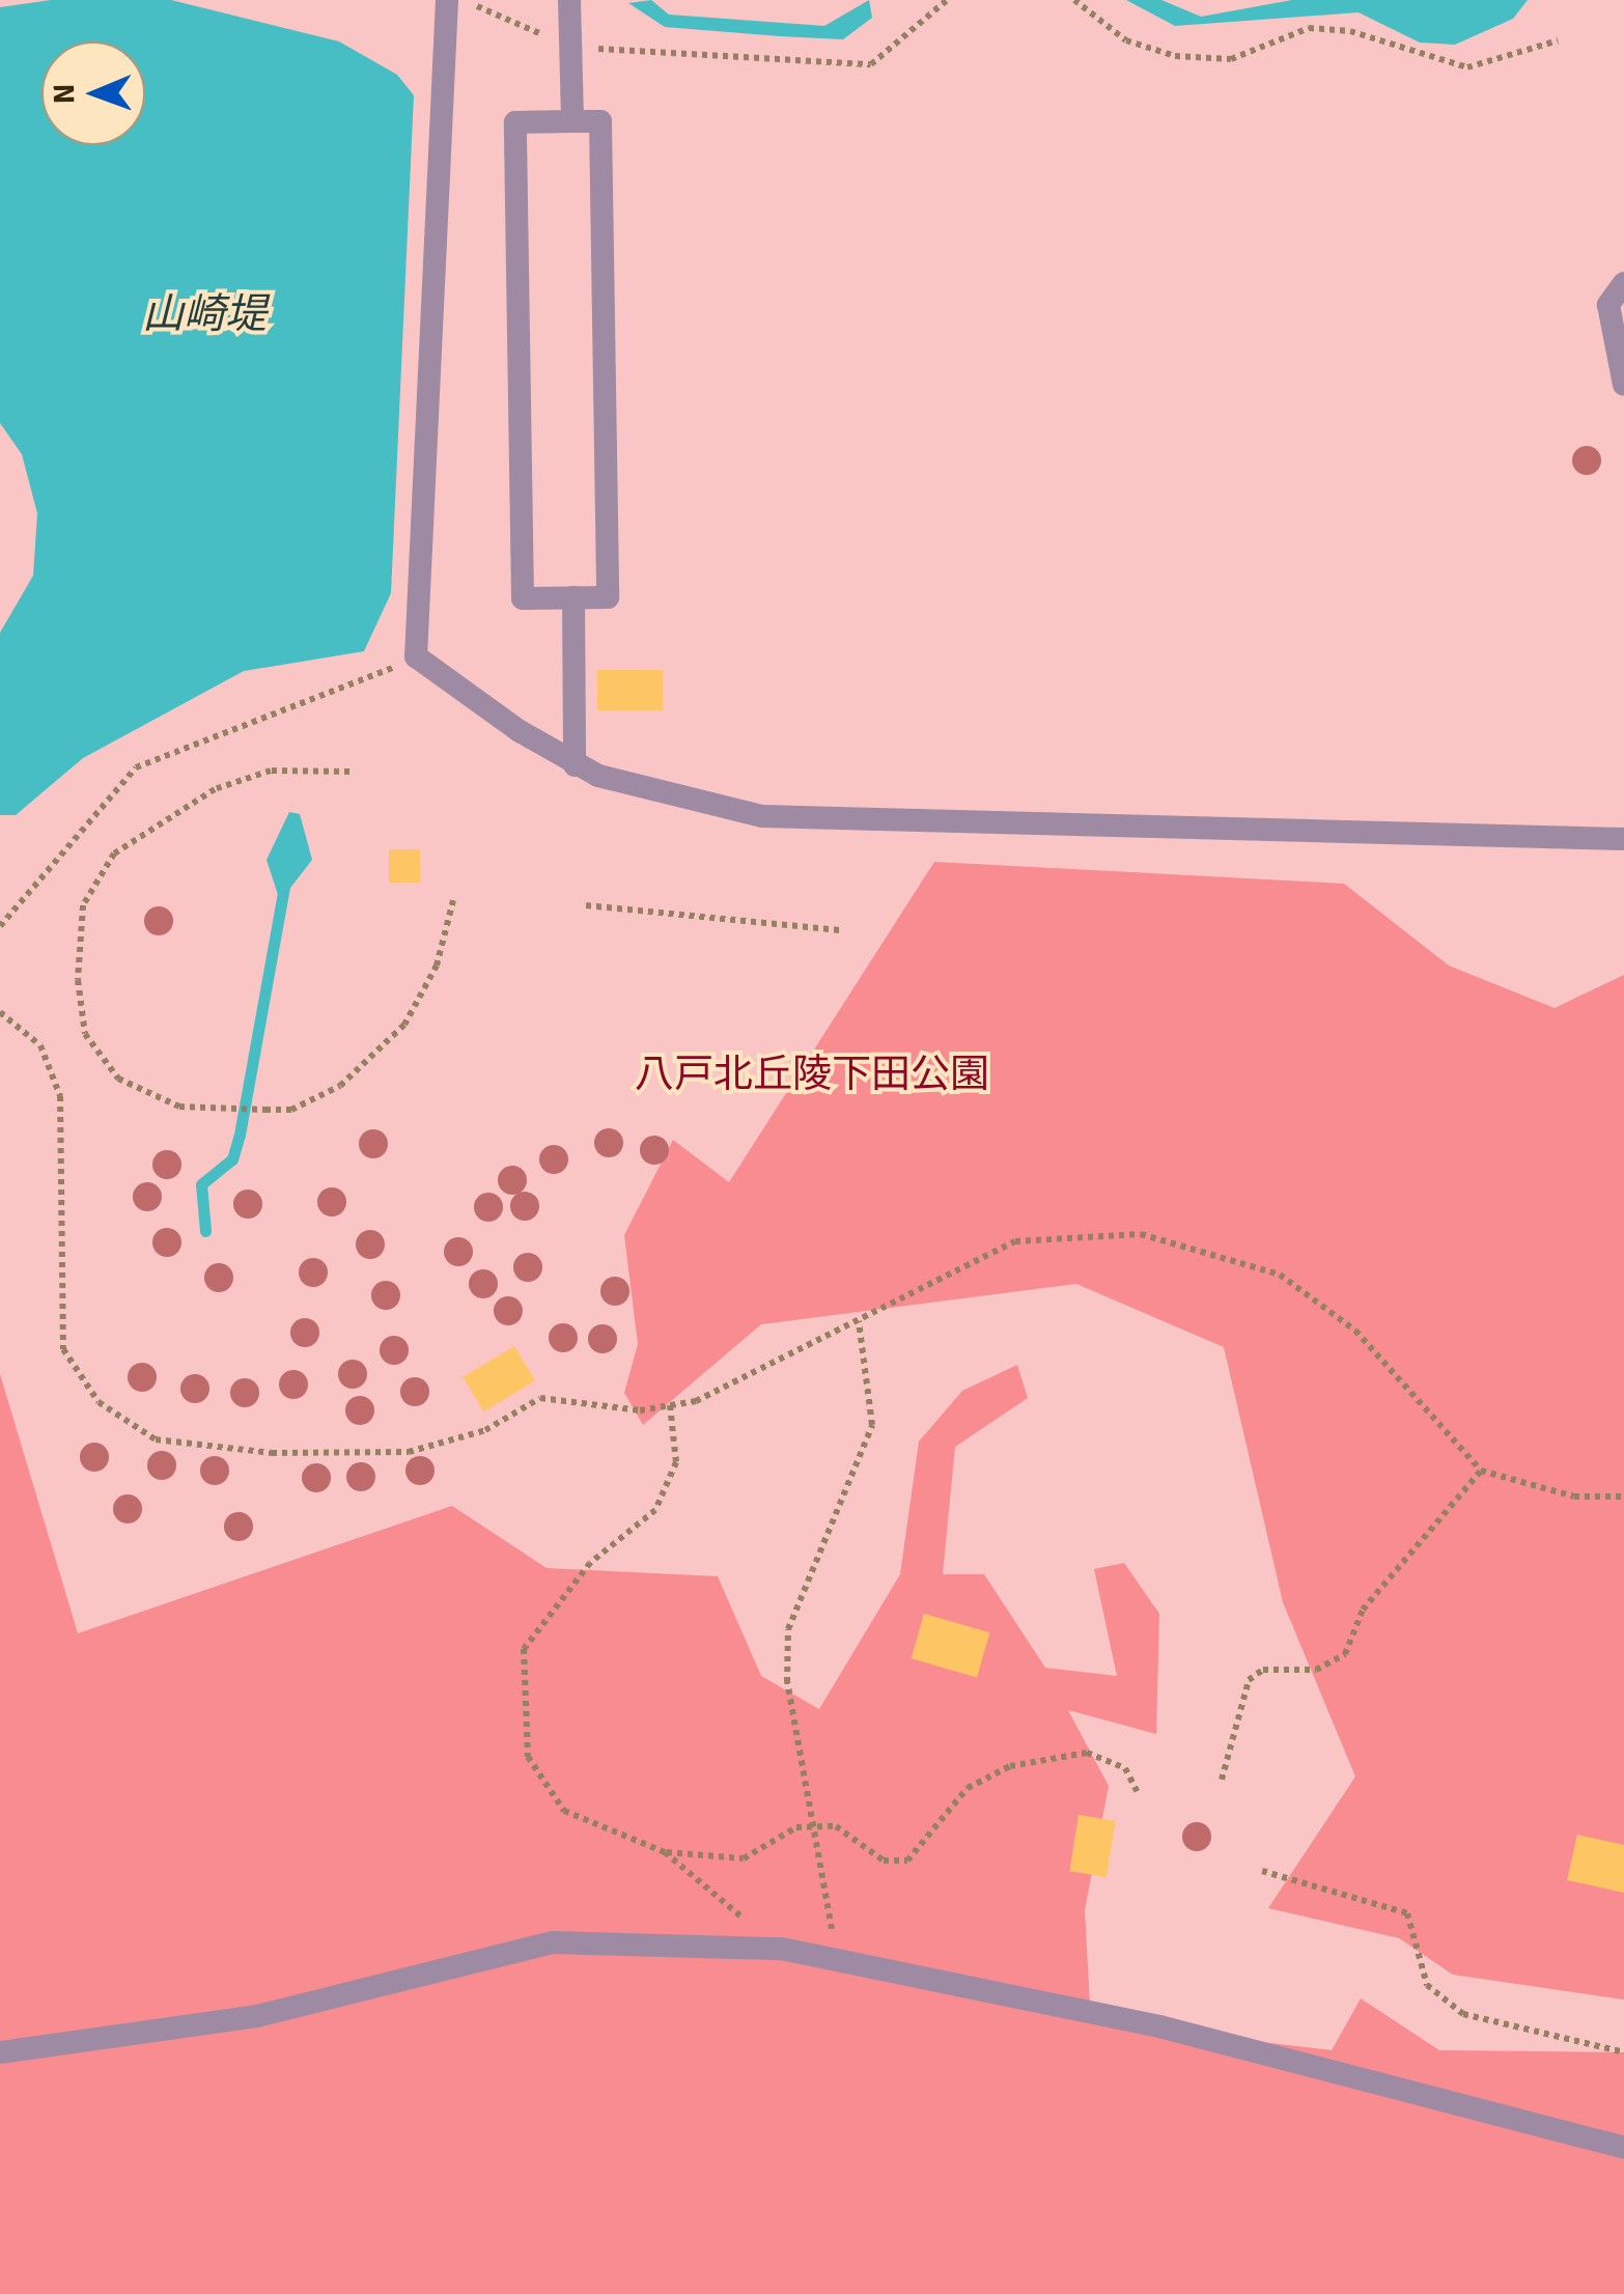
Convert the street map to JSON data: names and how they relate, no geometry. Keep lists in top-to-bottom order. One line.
{"water":["山崎堤"],"parks":["八戸北丘陵下田公園"],"north":"left"}
